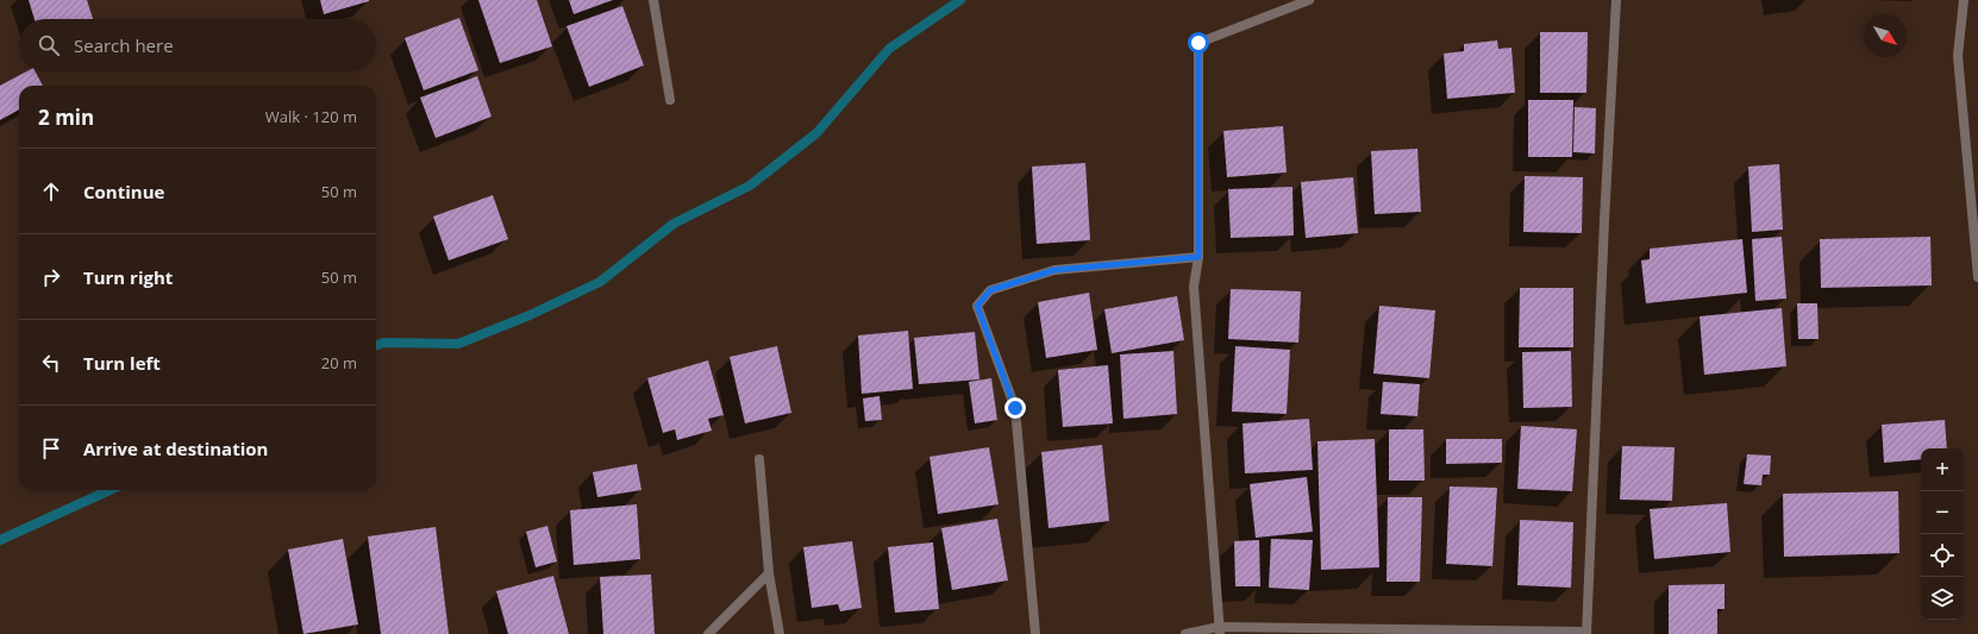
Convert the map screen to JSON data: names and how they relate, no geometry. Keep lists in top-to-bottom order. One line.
{"north":"bottom right","page":{"search":"Search here","heading":["2 min","Walk · 120 m"],"list":[["Continue","50 m"],["Turn right","50 m"],["Turn left","20 m"],"Arrive at destination"],"map_buttons":["+","−"]}}
